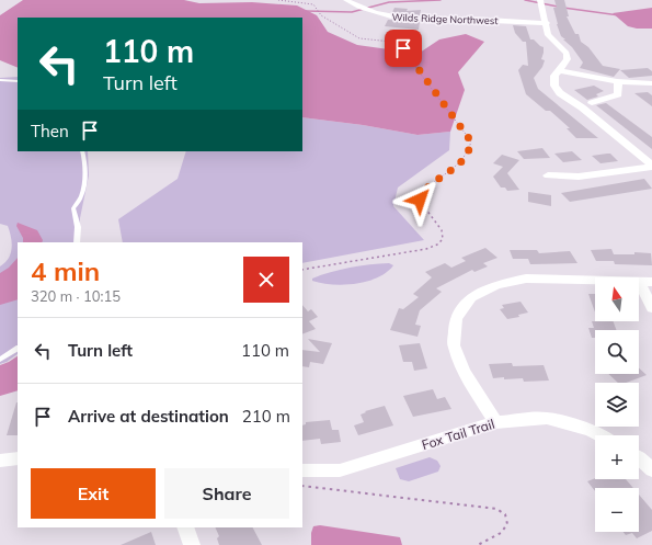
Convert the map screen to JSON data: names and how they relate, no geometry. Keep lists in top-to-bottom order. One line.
{"streets":{"street":["Wilds Ridge Northwest","Fox Tail Trail"]},"north":"top","page":{"turn":["110 m","Turn left"],"then":"Then","heading":["4 min","320 m · 10:15"],"map_buttons":["+","−"],"list":[{"name":"Turn left","value":"110 m"},{"name":"Arrive at destination","value":"210 m"}],"buttons":["Exit","Share"]}}
